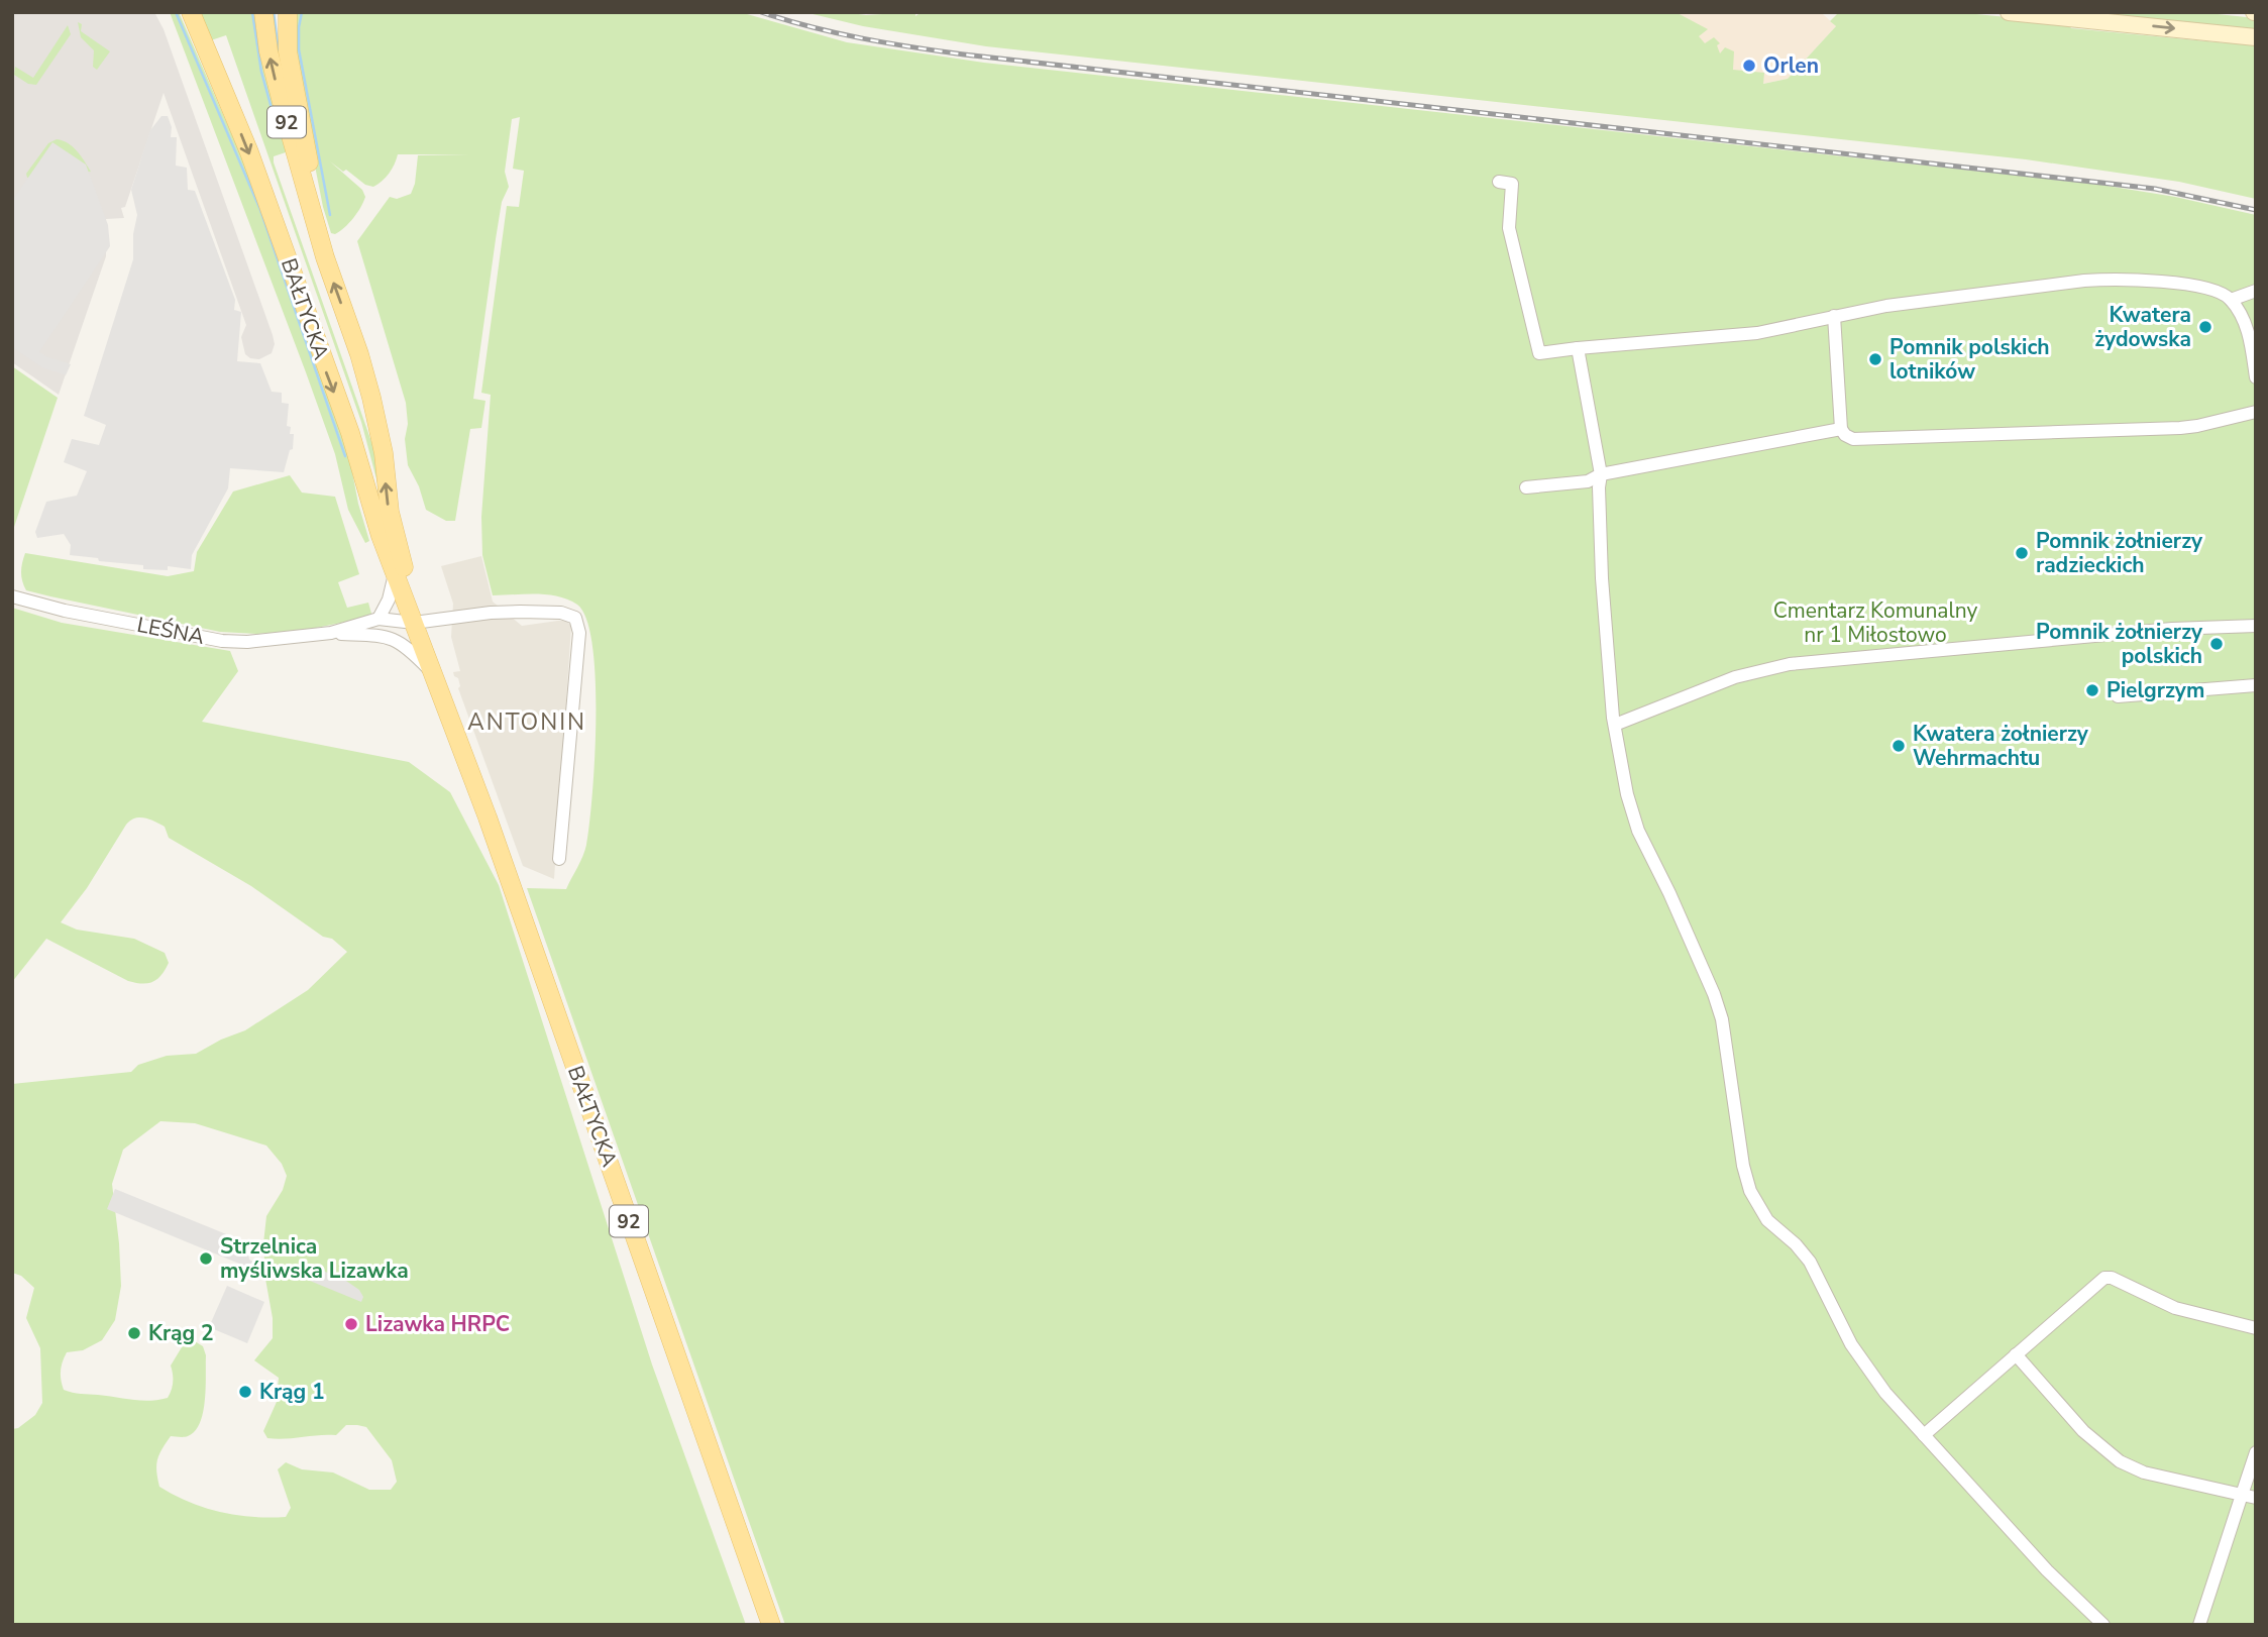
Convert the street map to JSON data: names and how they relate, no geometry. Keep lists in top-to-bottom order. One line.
{"streets":{"main road":["92","BAŁTYCKA"],"street":["LEŚNA"]},"crossings":[["BAŁTYCKA","LEŚNA"]],"districts":["ANTONIN"],"parks":["Cmentarz Komunalny nr 1 Miłostowo"],"places":["Orlen","Kwatera żydowska","Pomnik polskich lotników","Pomnik żołnierzy radzieckich","Pomnik żołnierzy polskich","Pielgrzym","Kwatera żołnierzy Wehrmachtu","Strzelnica myśliwska Lizawka","Lizawka HRPC","Krąg 2","Krąg 1"]}
